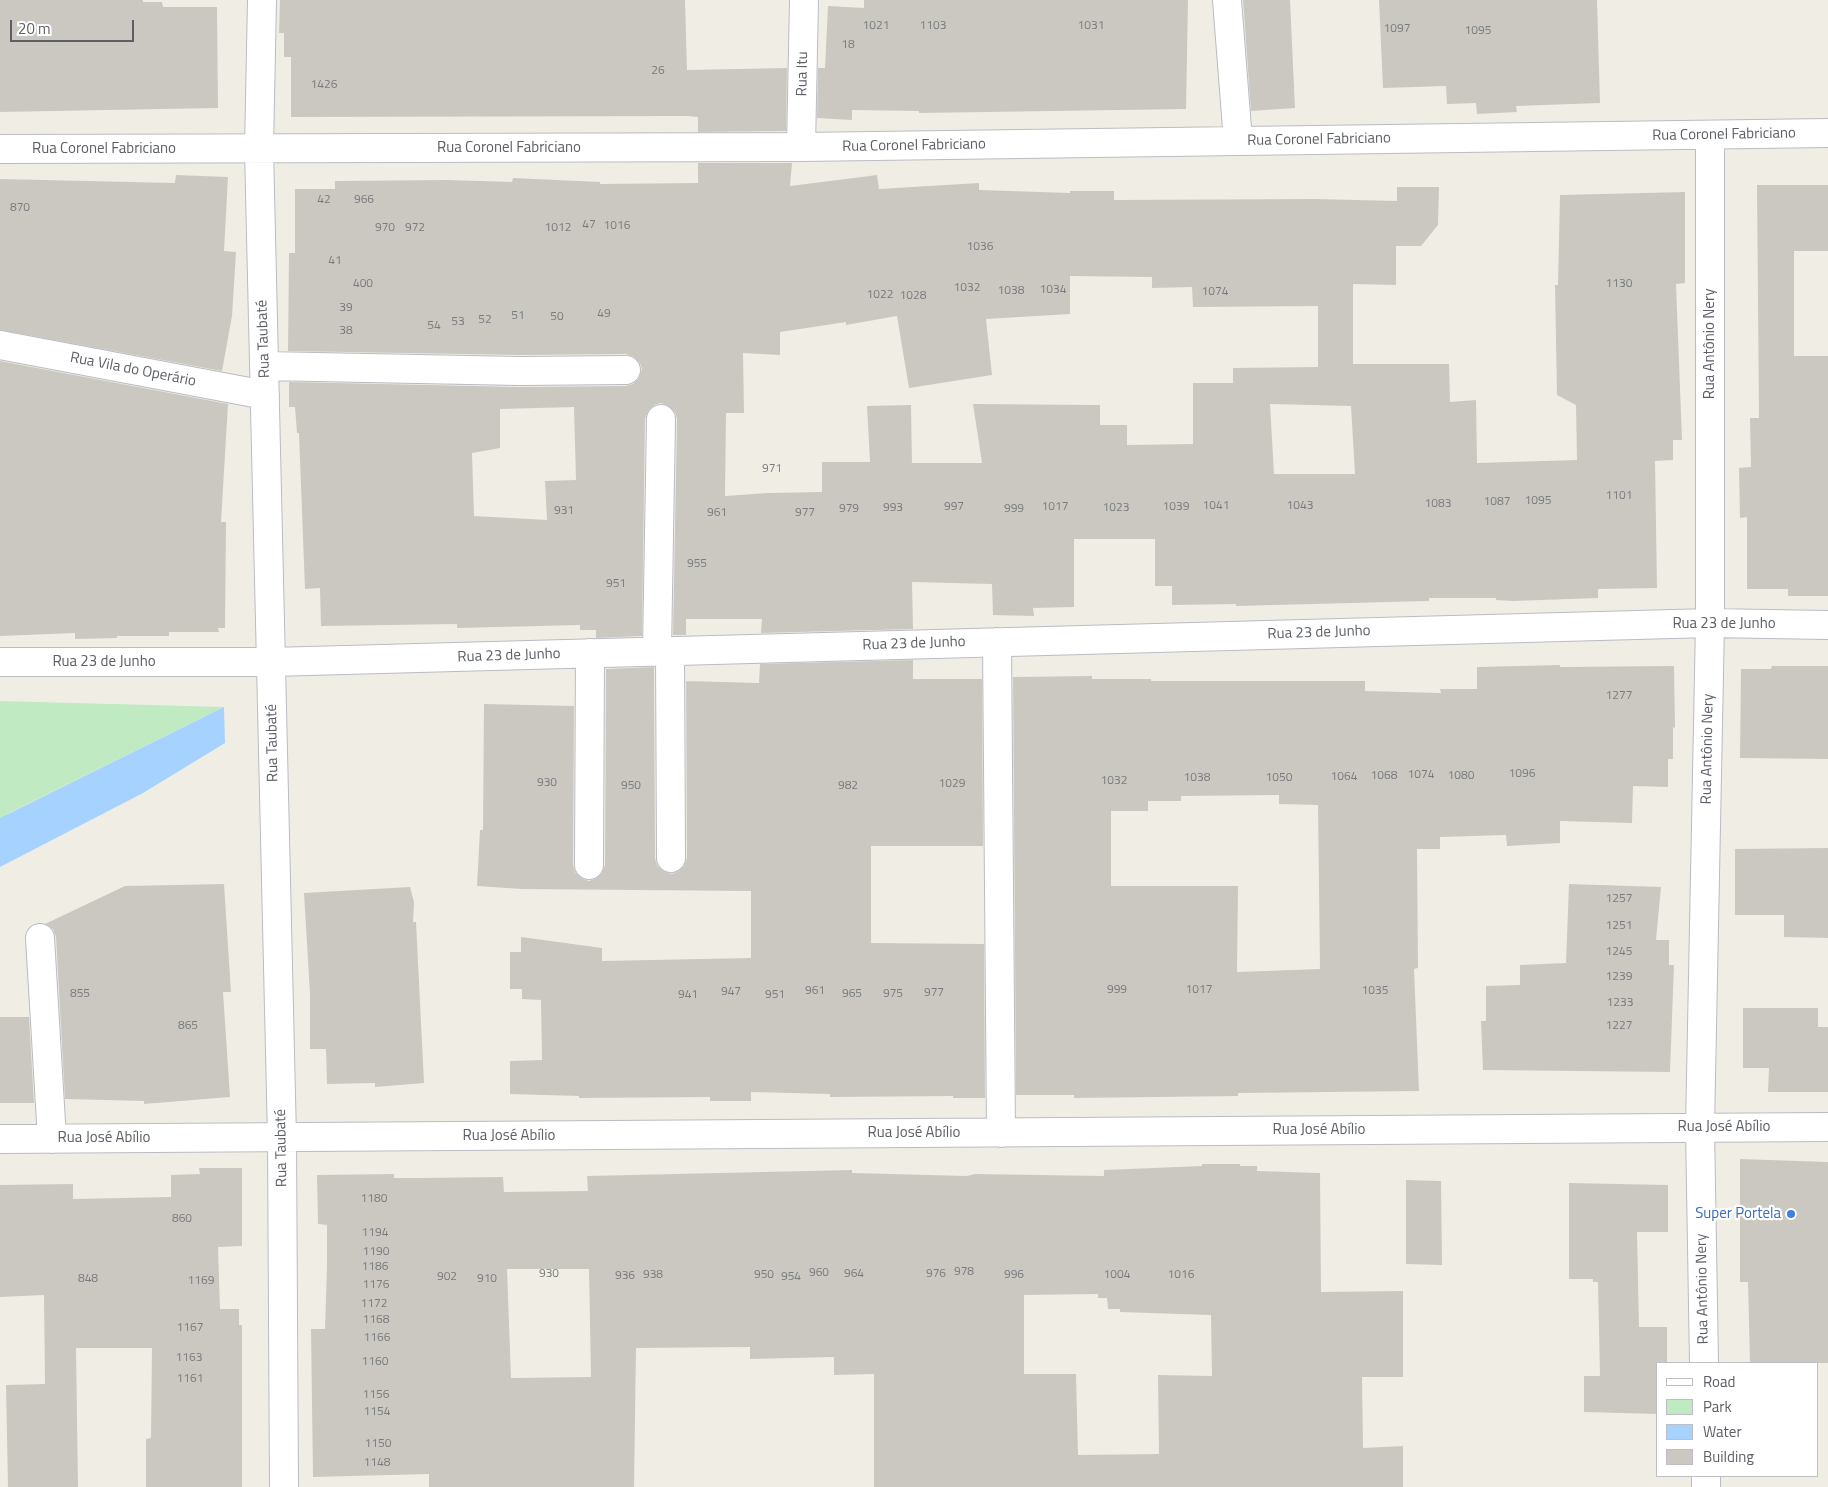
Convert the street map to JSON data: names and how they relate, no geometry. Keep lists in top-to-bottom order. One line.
{"streets":{"street":["Rua Itu","Rua Coronel Fabriciano","Rua Taubaté","Rua Antônio Nery","Rua Vila do Operário","Rua 23 de Junho","Rua José Abílio"]},"crossings":[["Rua Itu","Rua Coronel Fabriciano"],["Rua Coronel Fabriciano","Rua Taubaté"],["Rua Coronel Fabriciano","Rua Antônio Nery"],["Rua Taubaté","Rua Vila do Operário"],["Rua Taubaté","Rua 23 de Junho"],["Rua Taubaté","Rua José Abílio"],["Rua Antônio Nery","Rua 23 de Junho"],["Rua Antônio Nery","Rua José Abílio"]],"places":["Super Portela"],"house_numbers":["1021","1103","1031","1097","1095","18","26","1426","42","966","870","47","1016","970","972","1012","1036","41","400","1130","1032","1034","1038","1074","1022","1028","39","49","51","50","52","53","54","38","971","1101","1095","1087","1083","1041","1043","997","1017","1039","993","1023","979","999","931","961","977","955","951","1277","1096","1074","1068","1080","1064","1038","1050","1032","930","1029","950","982","1257","1251","1245","1239","999","1017","961","1035","947","977","855","965","975","941","951","1233","865","1227","1180","860","1194","1190","1186","978","960","930","964","976","938","950","996","1004","1016","936","902","954","848","910","1169","1176","1172","1168","1167","1166","1163","1160","1161","1156","1154","1150","1148"],"legend":["Road","Park","Water","Building"],"scale_bar":"20 m"}
